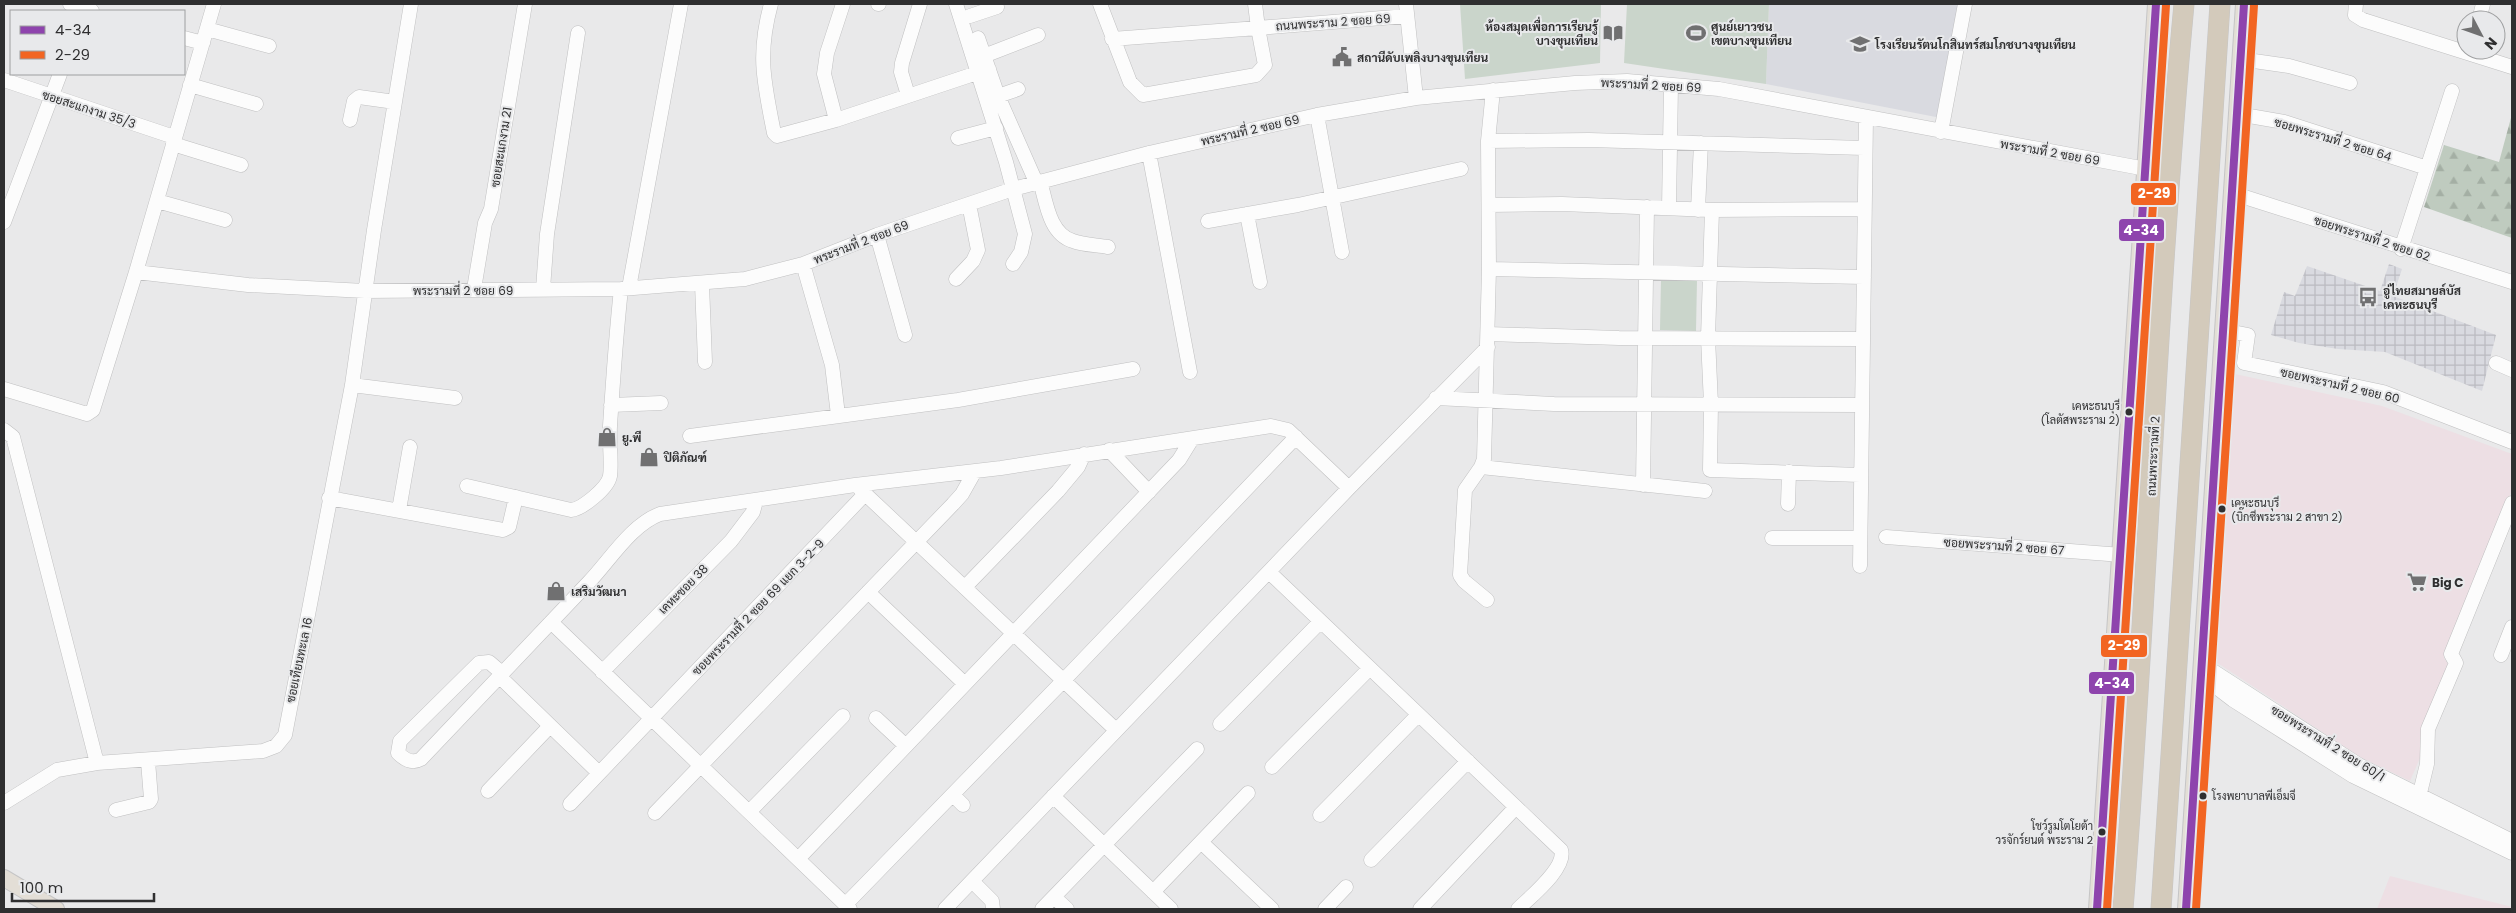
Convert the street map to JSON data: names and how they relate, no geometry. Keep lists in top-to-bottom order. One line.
{"streets":{"highway":["ถนนพระรามที่ 2"],"street":["ถนนพระราม 2 ซอย 69","พระรามที่ 2 ซอย 69","ซอยสะแกงาม 35/3","ซอยพระรามที่ 2 ซอย 64","ซอยสะแกงาม 21","ซอยพระรามที่ 2 ซอย 62","ซอยพระรามที่ 2 ซอย 60","ซอยพระรามที่ 2 ซอย 67","เคหะซอย 38","ซอยพระรามที่ 2 ซอย 69 แยก 3-2-9","ซอยเทียนทะเล 16","ซอยพระรามที่ 2 ซอย 60/1"]},"crossings":[["ถนนพระราม 2 ซอย 69","พระรามที่ 2 ซอย 69"],["พระรามที่ 2 ซอย 69","ซอยสะแกงาม 21"],["พระรามที่ 2 ซอย 69","ถนนพระรามที่ 2"],["พระรามที่ 2 ซอย 69","ซอยเทียนทะเล 16"],["ถนนพระรามที่ 2","ซอยพระรามที่ 2 ซอย 67"]],"places":{"library":["ห้องสมุดเพื่อการเรียนรู้ บางขุนเทียน"],"sports":["ศูนย์เยาวชน เขตบางขุนเทียน"],"school or university":["โรงเรียนรัตนโกสินทร์สมโภชบางขุนเทียน"],"public building":["สถานีดับเพลิงบางขุนเทียน"],"bus stop":["อู่ไทยสมายล์บัส เคหะธนบุรี"],"other":["เคหะธนบุรี (โลตัสพระราม 2)","เคหะธนบุรี (บิ๊กซีพระราม 2 สาขา 2)","โรงพยาบาลพีเอ็มจี","โชว์รูมโตโยต้า วรจักร์ยนต์ พระราม 2"],"shop":["ยู.พี","ปิติภัณฑ์","เสริมวัฒนา"],"supermarket":["Big C"]},"lines":["transit line 4-34","transit line 2-29"],"legend":["4-34","2-29"],"scale_bar":"100 m","north":"bottom right"}
